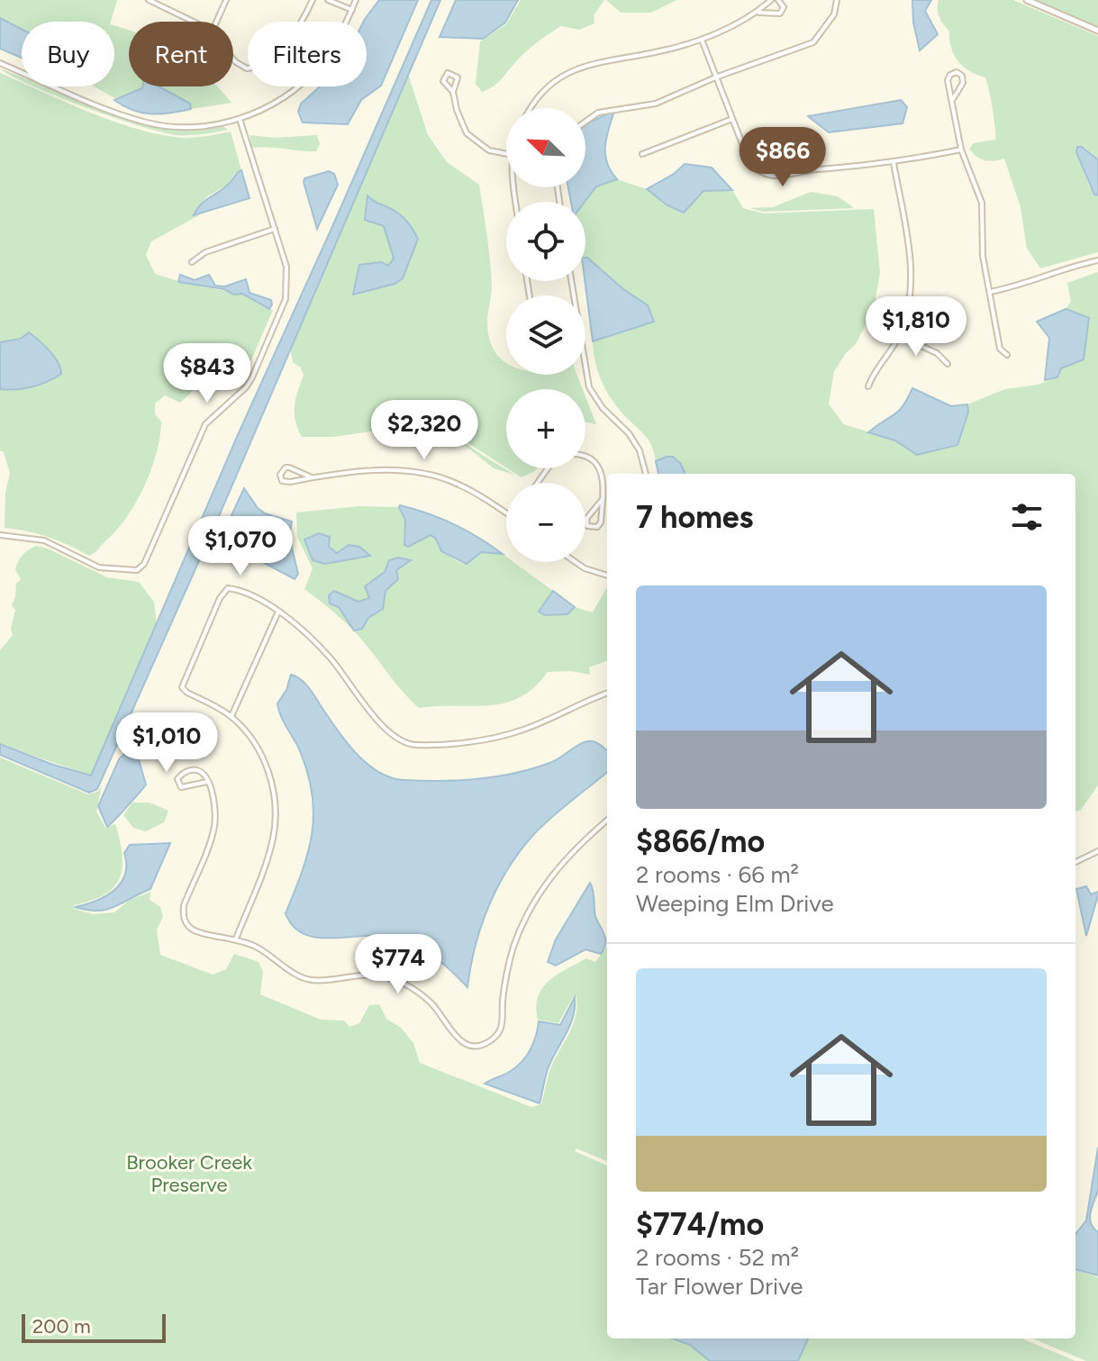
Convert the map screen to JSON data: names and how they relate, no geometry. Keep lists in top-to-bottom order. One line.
{"parks":["Brooker Creek Preserve"],"scale_bar":"200 m","north":"top left","page":{"chip":["Buy","Rent","Filters"],"map_buttons":["+","−"],"price":["$866","$1,810","$843","$2,320","$1,070","$1,010","$774"],"heading":"7 homes","list":[{"name":"$866/mo","note":"2 rooms · 66 m² · Weeping Elm Drive"},{"name":"$774/mo","note":"2 rooms · 52 m² · Tar Flower Drive"}],"scale":"200 m"}}
